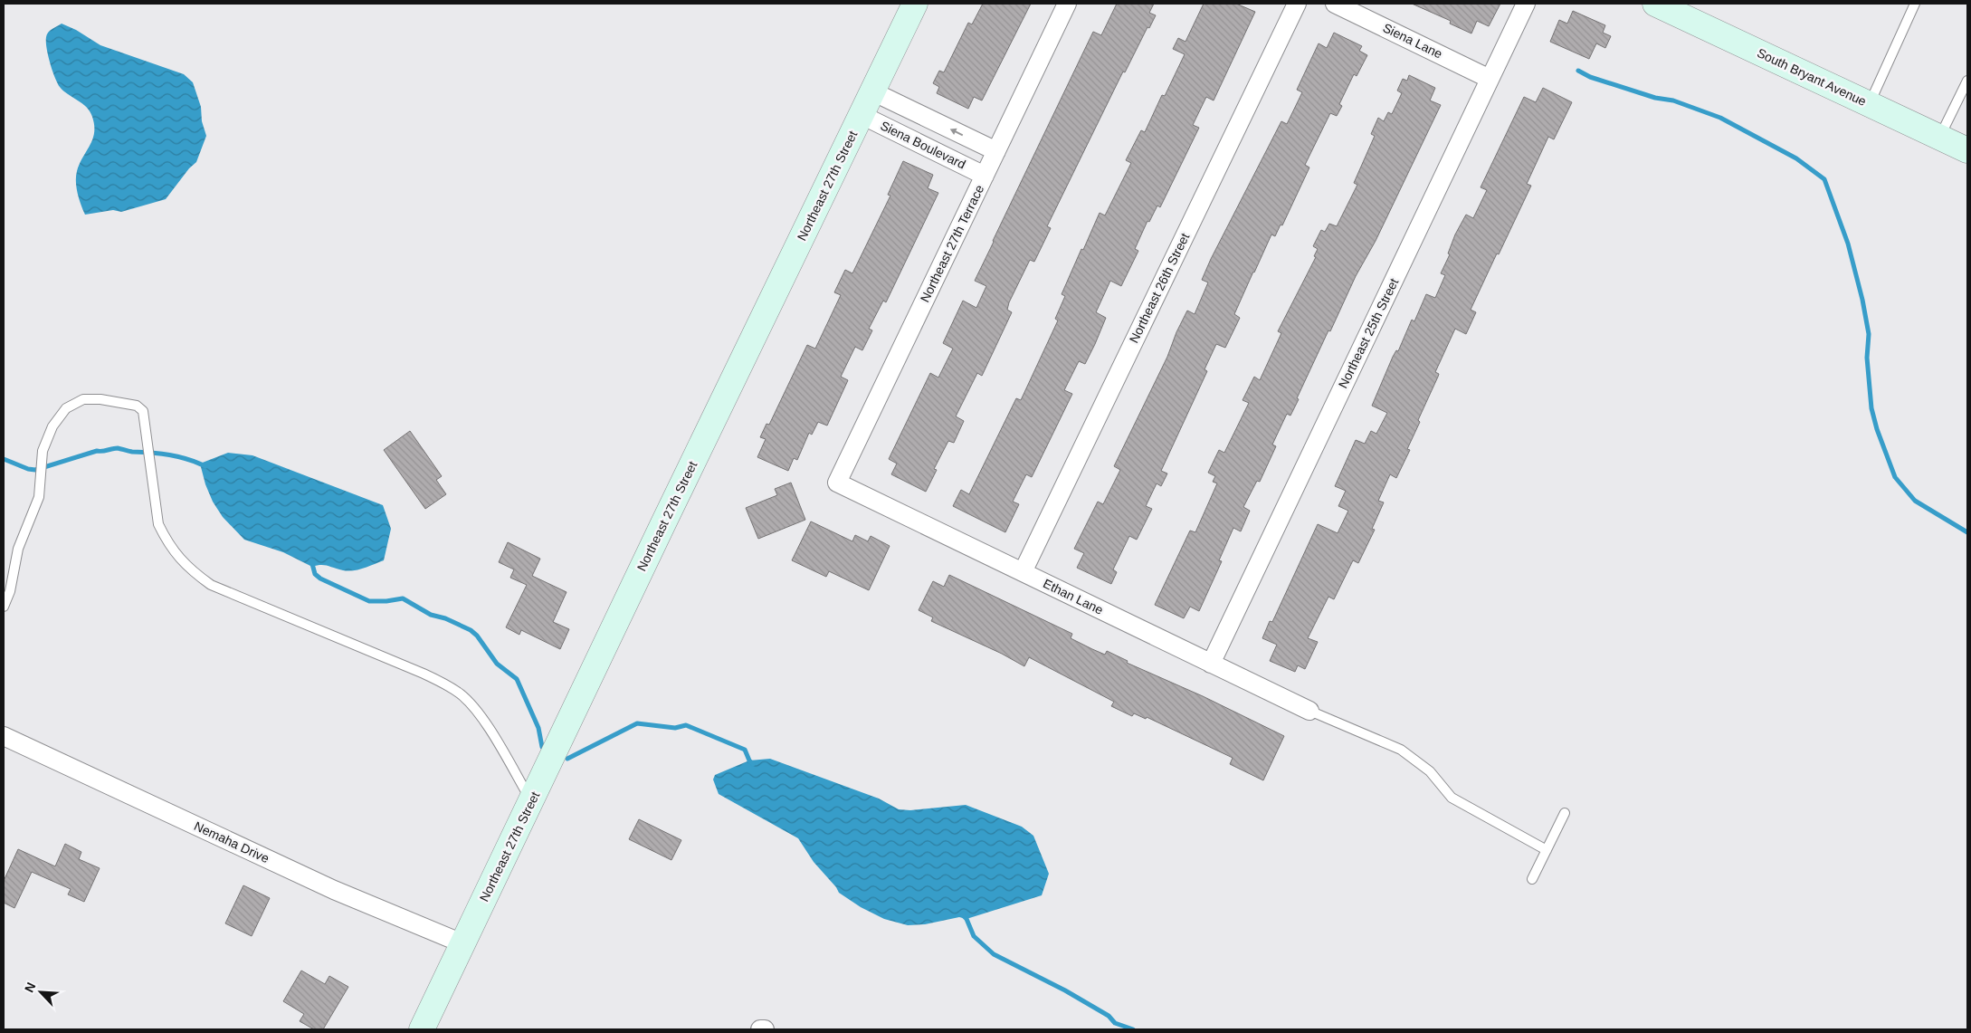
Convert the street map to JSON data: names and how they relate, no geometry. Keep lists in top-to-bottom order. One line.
{"streets":{"street":["Siena Lane","South Bryant Avenue","Siena Boulevard","Northeast 27th Street","Northeast 27th Terrace","Northeast 26th Street","Northeast 25th Street","Ethan Lane","Nemaha Drive"]},"crossings":[["Siena Lane","Northeast 25th Street"],["Siena Boulevard","Northeast 27th Street"],["Siena Boulevard","Northeast 27th Terrace"],["Northeast 27th Street","Nemaha Drive"],["Northeast 27th Terrace","Ethan Lane"],["Northeast 26th Street","Ethan Lane"],["Northeast 25th Street","Ethan Lane"]],"north":"top left"}
